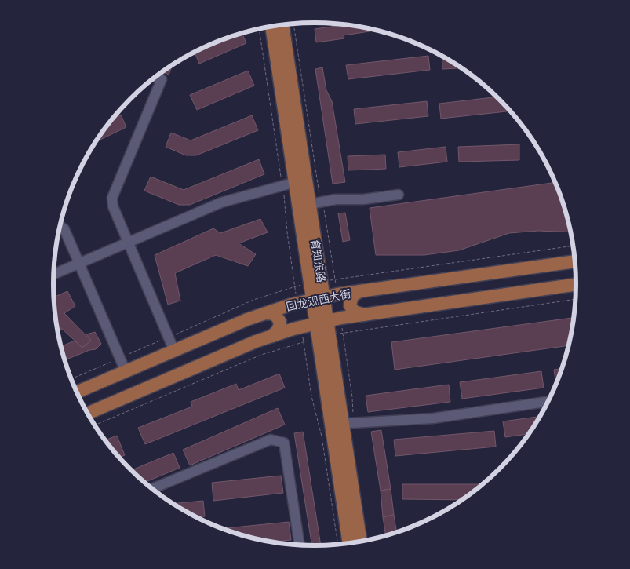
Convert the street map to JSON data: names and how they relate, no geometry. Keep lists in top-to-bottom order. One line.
{"streets":{"main road":["育知东路","回龙观西大街"]},"crossings":[["育知东路","回龙观西大街"]]}
